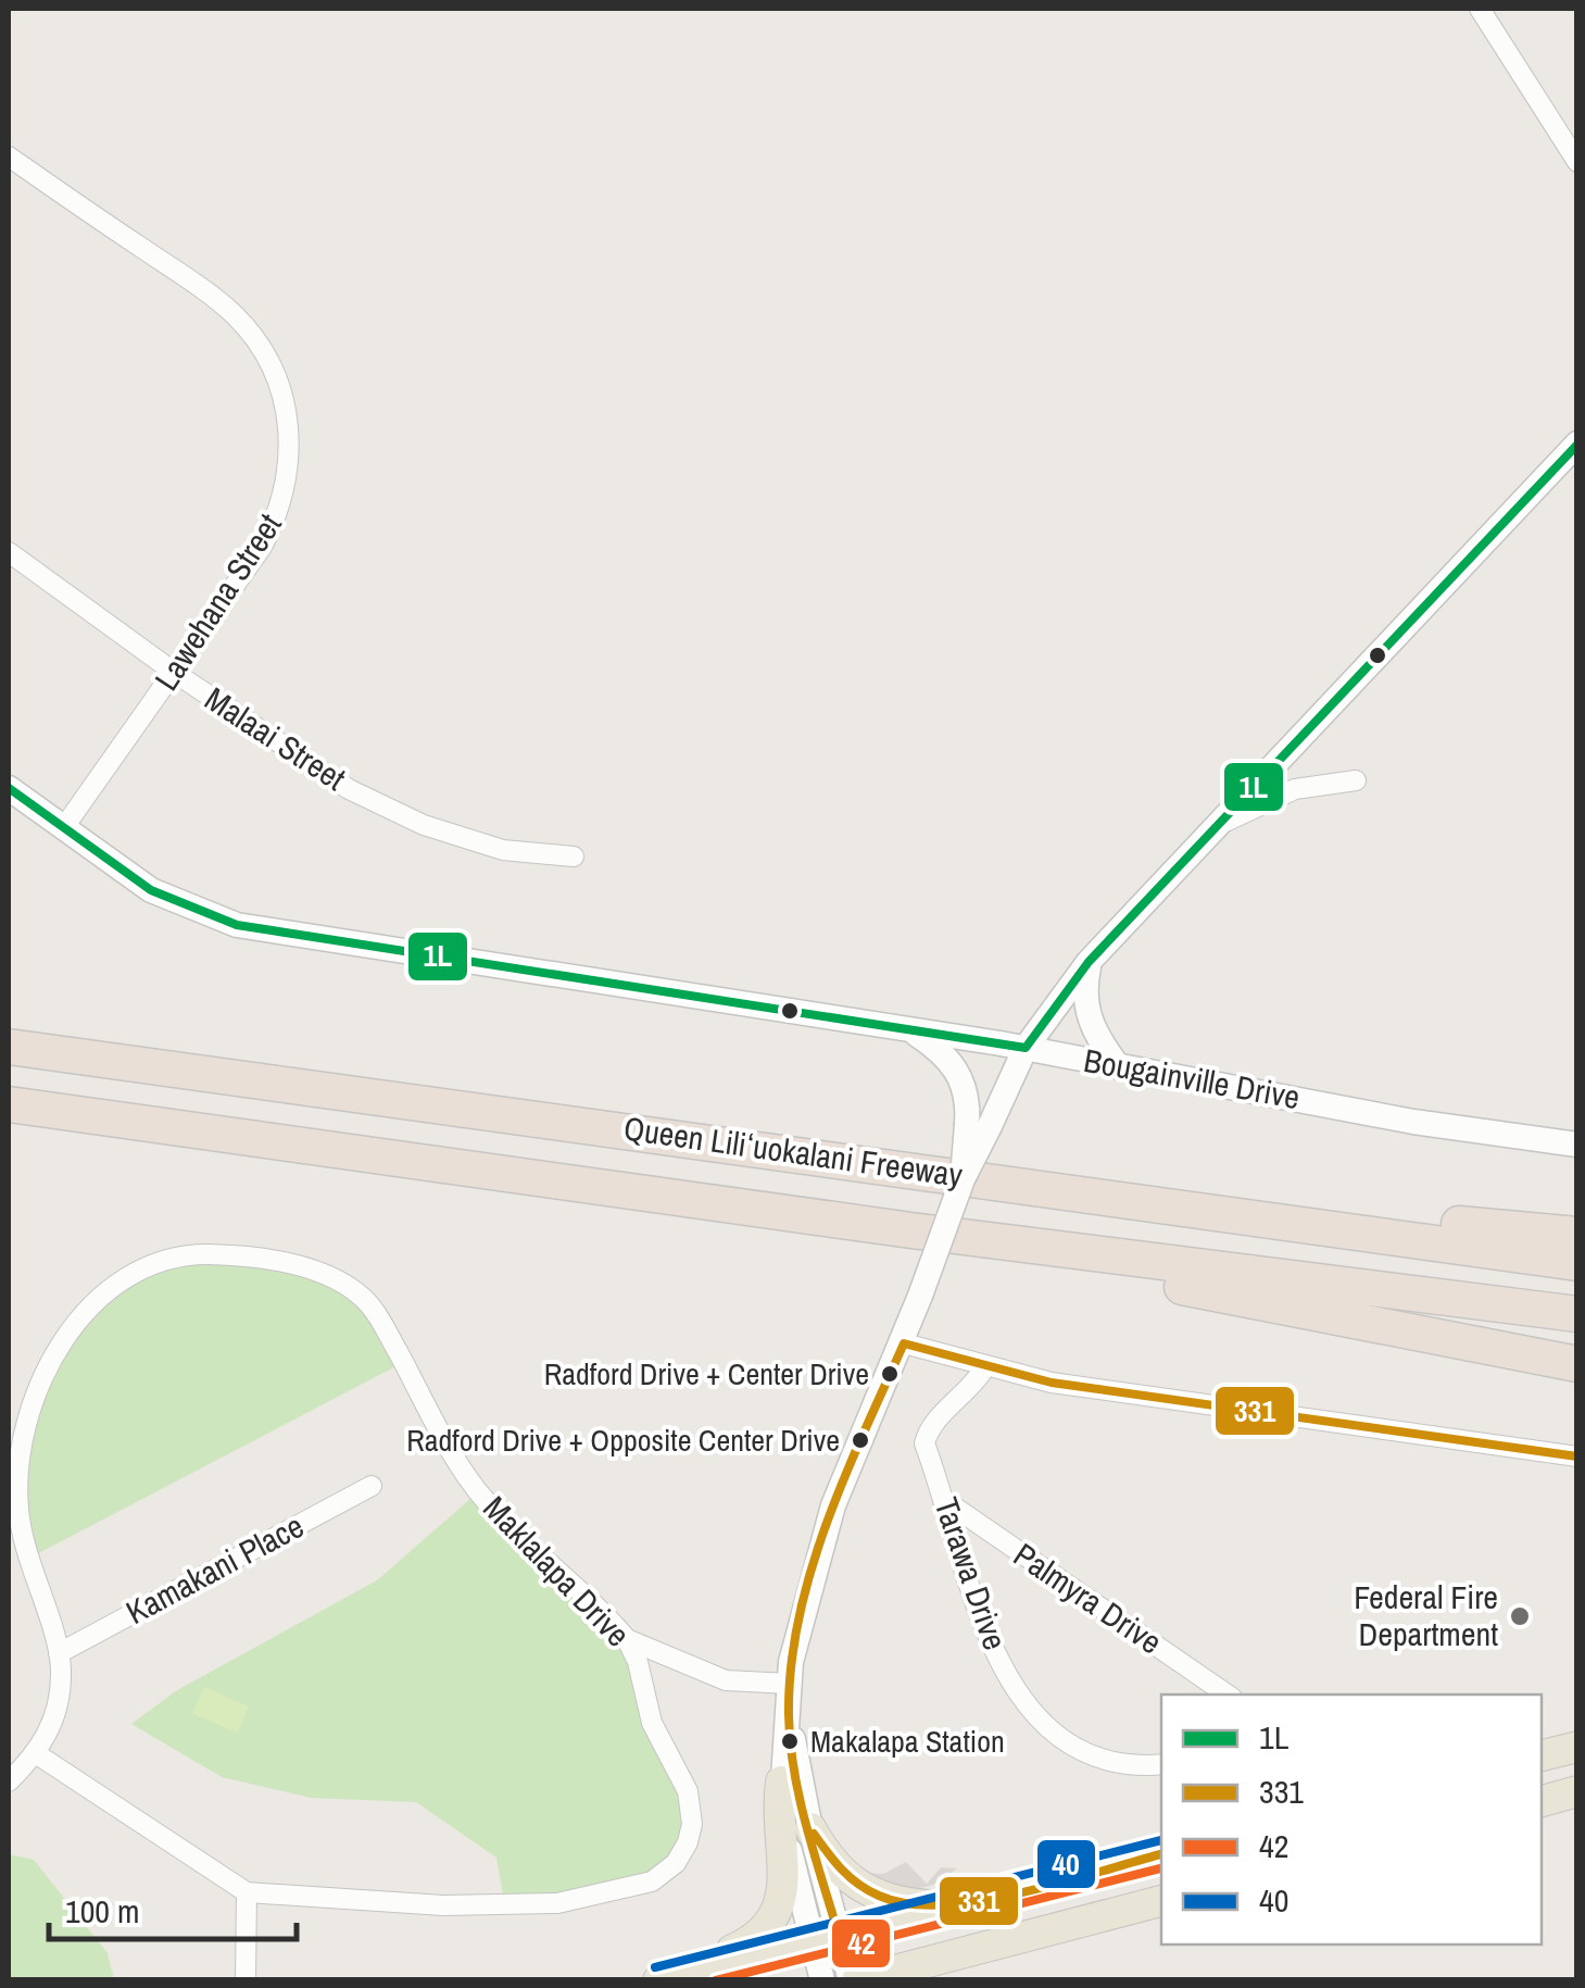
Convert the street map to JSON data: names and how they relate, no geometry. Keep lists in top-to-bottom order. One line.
{"streets":{"highway":["Queen Liliʻuokalani Freeway"],"street":["Lawehana Street","Malaai Street","Bougainville Drive","Kamakani Place","Maklalapa Drive","Tarawa Drive","Palmyra Drive"]},"crossings":[["Lawehana Street","Malaai Street"],["Lawehana Street","Bougainville Drive"],["Kamakani Place","Maklalapa Drive"],["Tarawa Drive","Palmyra Drive"]],"places":["Radford Drive + Center Drive","Radford Drive + Opposite Center Drive","Federal Fire Department","Makalapa Station"],"lines":["transit line 1L","transit line 331","transit line 40","transit line 42"],"legend":["1L","331","42","40"],"scale_bar":"100 m"}
